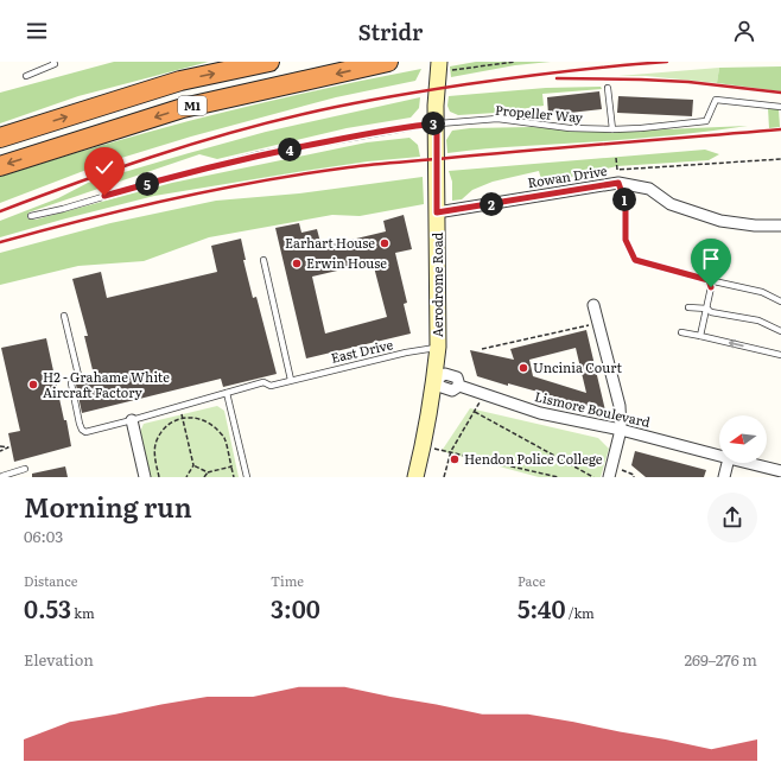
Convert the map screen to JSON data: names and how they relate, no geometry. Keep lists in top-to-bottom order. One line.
{"streets":{"highway":["M1"],"street":["Rowan Drive","Aerodrome Road","Lismore Boulevard"],"lane":["Propeller Way","East Drive"]},"crossings":[["Propeller Way","Aerodrome Road"],["Rowan Drive","Aerodrome Road"],["Aerodrome Road","East Drive"],["Aerodrome Road","Lismore Boulevard"]],"places":["Earhart House","Erwin House","Uncinia Court","H2 - Grahame White Aircraft Factory","Hendon Police College"],"north":"left","page":{"header":"Stridr","pins":["3","4","5","1","2"],"heading":["Morning run","06:03"],"stats":[["Distance","0.53 km"],["Time","3:00"],["Pace","5:40 /km"]],"chart":["Elevation","269–276 m"]}}
